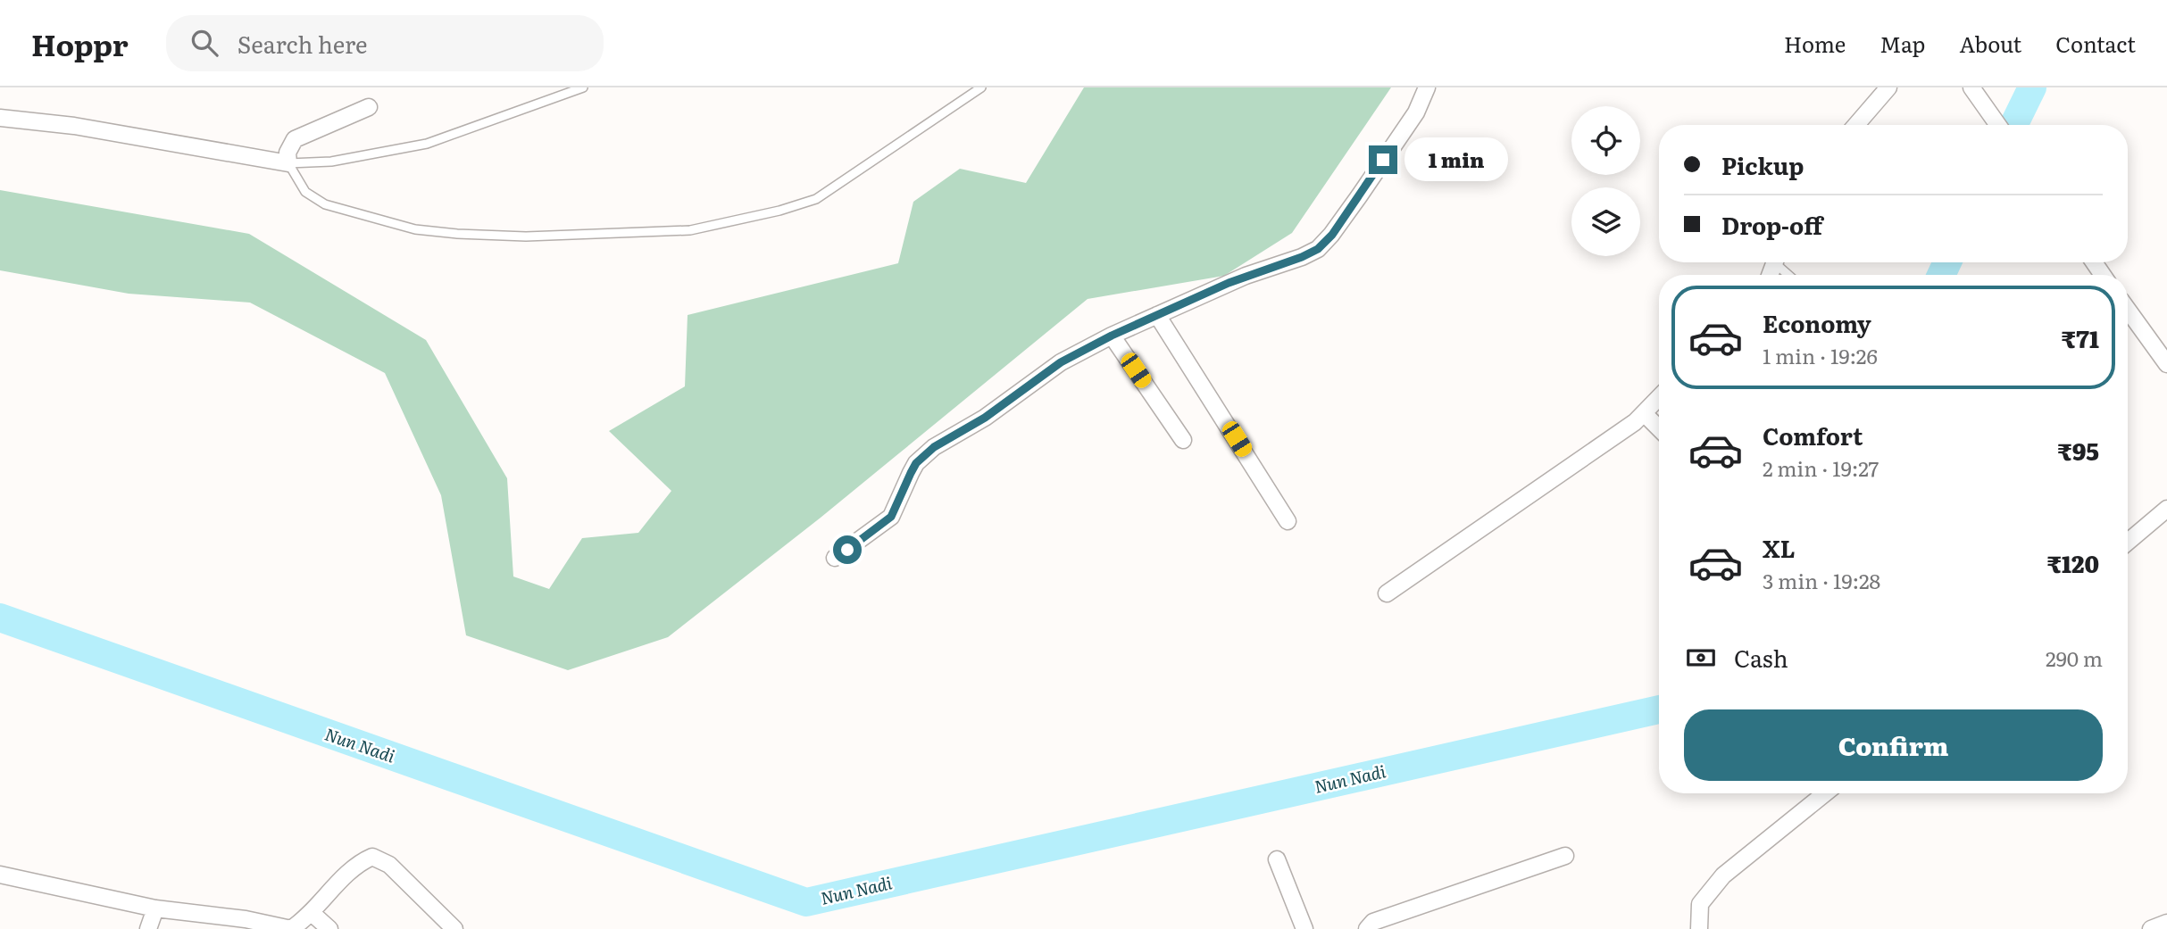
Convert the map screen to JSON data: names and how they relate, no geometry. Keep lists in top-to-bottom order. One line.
{"water":["Nun Nadi"],"page":{"header":"Hoppr","search":"Search here","nav":["Home","Map","About","Contact"],"banner":["Pickup","Drop-off"],"bubble":"1 min","list":[{"name":"Economy","note":"1 min · 19:26","value":"₹71"},{"name":"Comfort","note":"2 min · 19:27","value":"₹95"},{"name":"XL","note":"3 min · 19:28","value":"₹120"}],"pay":["Cash","290 m"],"buttons":"Confirm"}}
